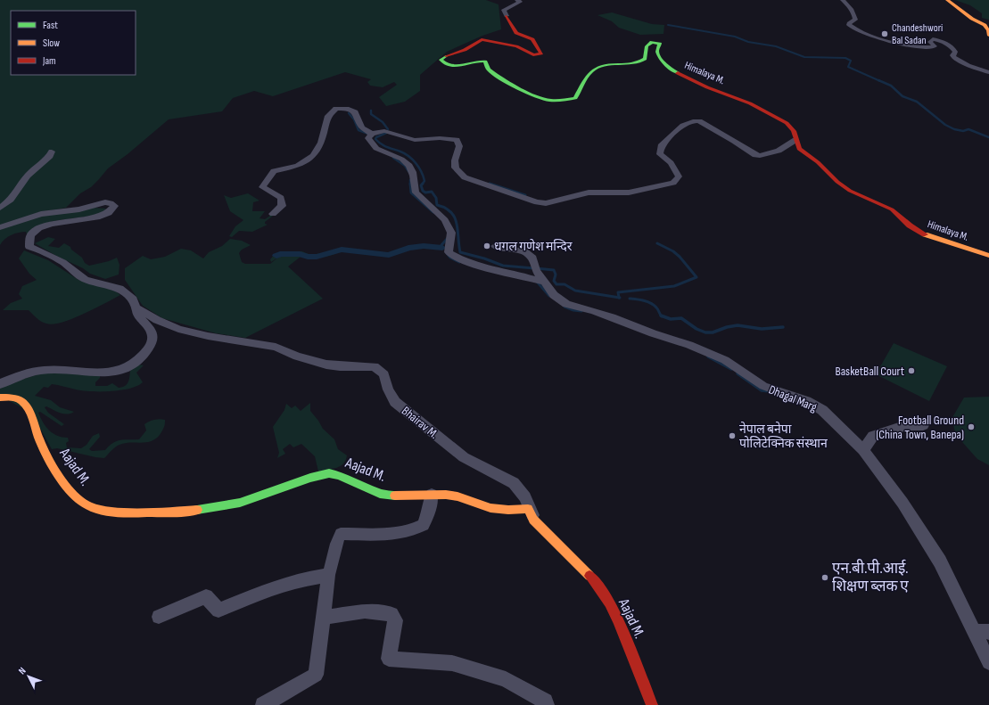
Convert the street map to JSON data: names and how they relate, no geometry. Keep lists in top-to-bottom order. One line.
{"streets":{"street":["Himalaya M.","Dhagal Marg","Bhairav M.","Aajad M."]},"crossings":[["Bhairav M.","Aajad M."]],"places":["Chandeshwori Bal Sadan","धगल गणेश मन्दिर","BasketBall Court","Football Ground (China Town, Banepa)","नेपाल बनेपा पोलिटेक्निक संस्थान","एन.बी.पी.आई. शिक्षण ब्लक ए"],"legend":["Fast","Slow","Jam"],"north":"top left"}
